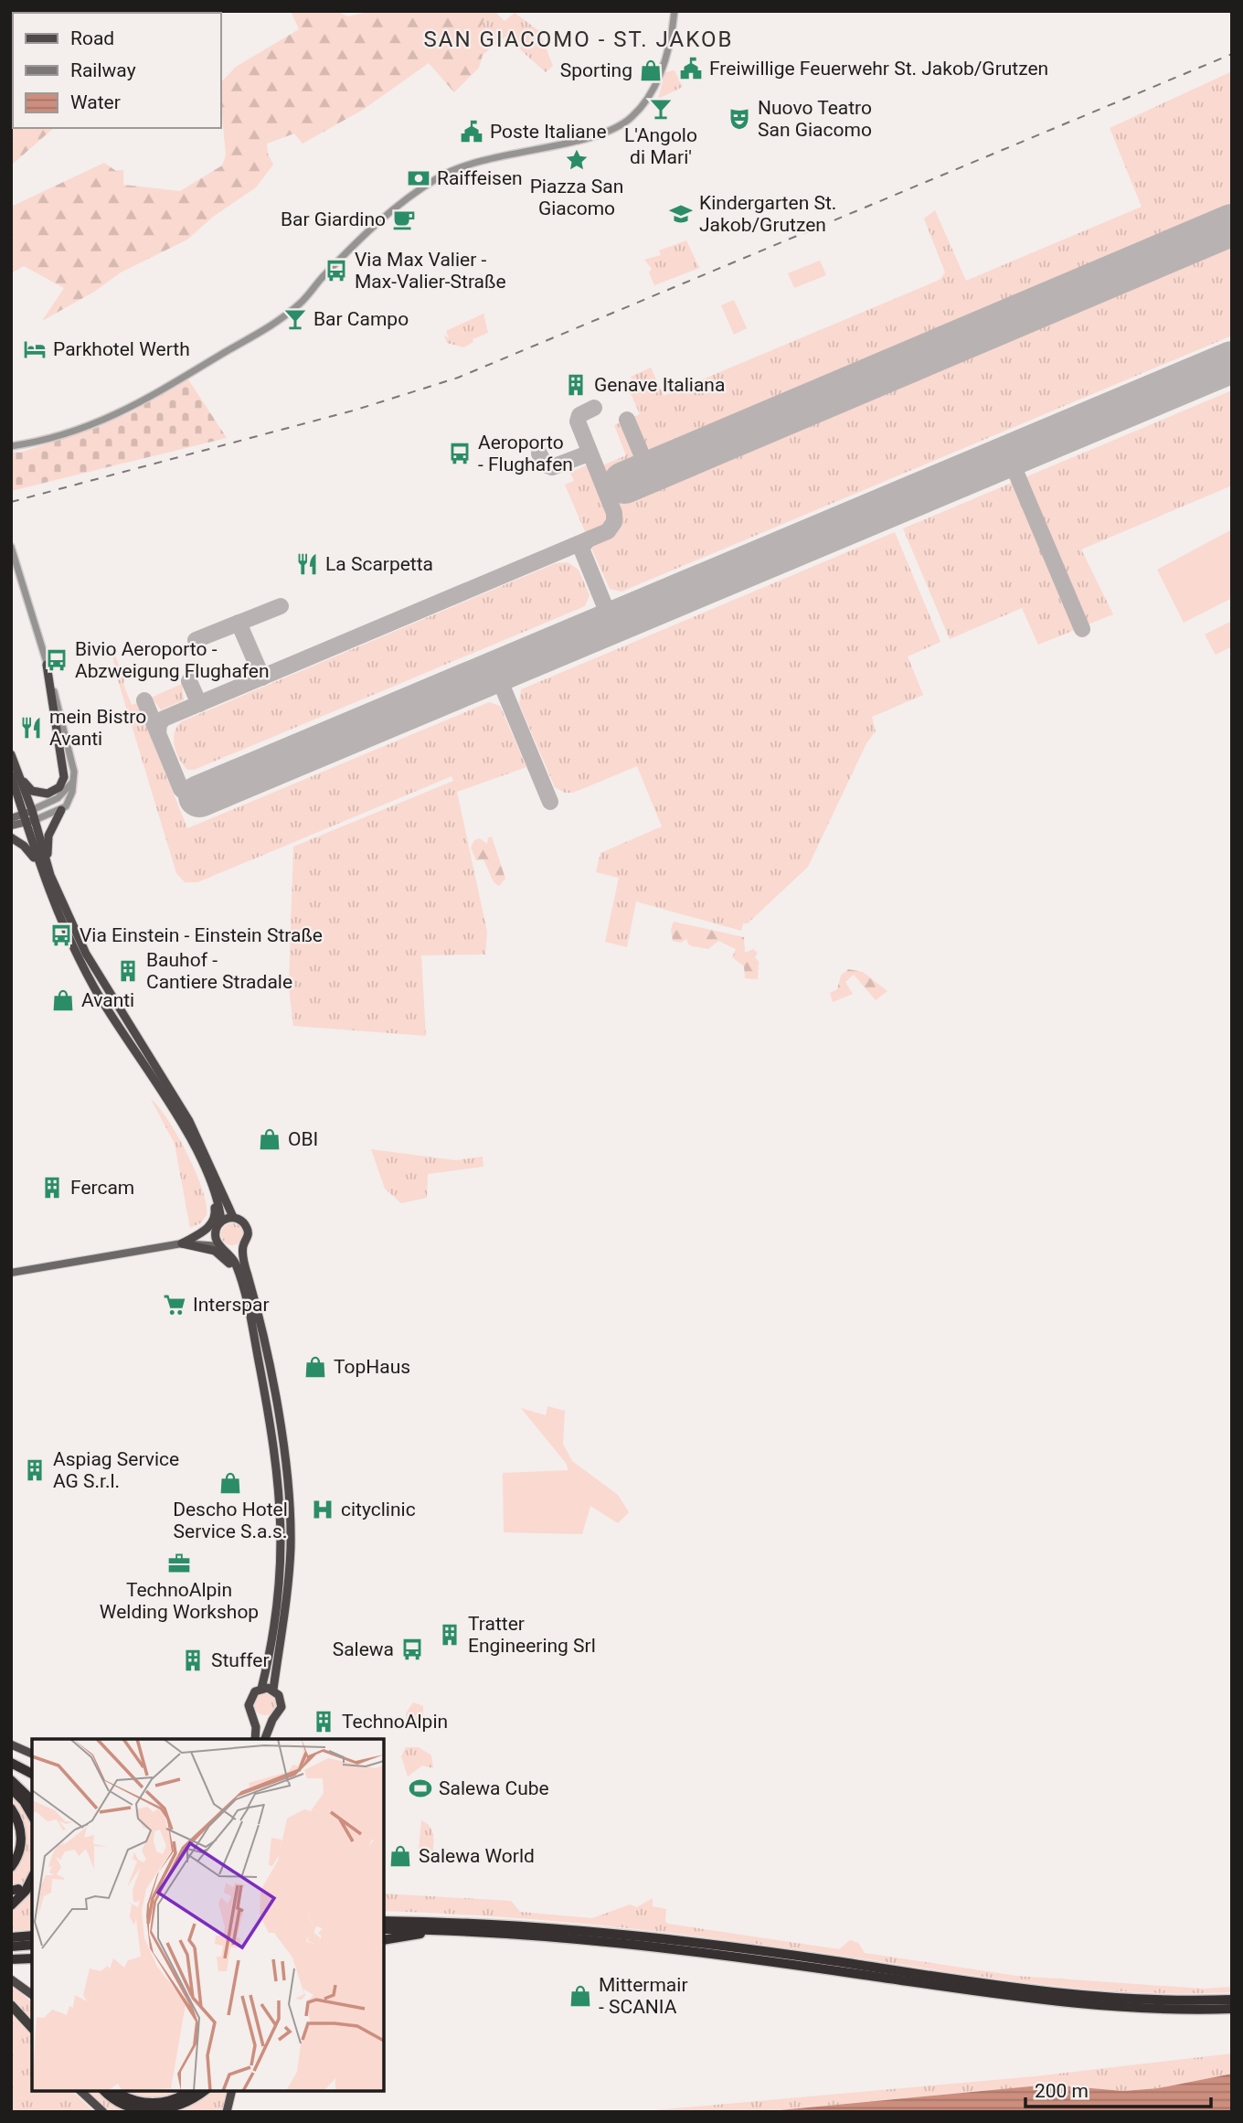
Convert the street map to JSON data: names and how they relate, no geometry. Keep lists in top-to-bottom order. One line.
{"districts":["SAN GIACOMO - ST. JAKOB"],"places":{"public building":["Freiwillige Feuerwehr St. Jakob/Grutzen","Poste Italiane"],"shop":["Sporting","Avanti","OBI","TopHaus","Descho Hotel Service S.a.s.","Salewa World","Mittermair - SCANIA"],"bar":["L'Angolo di Mari'","Bar Campo"],"theatre":["Nuovo Teatro San Giacomo"],"place":["Piazza San Giacomo"],"bank":["Raiffeisen"],"school or university":["Kindergarten St. Jakob/Grutzen"],"cafe":["Bar Giardino"],"bus stop":["Via Max Valier - Max-Valier-Straße","Aeroporto - Flughafen","Bivio Aeroporto - Abzweigung Flughafen","Via Einstein - Einstein Straße","Salewa"],"hotel":["Parkhotel Werth"],"building":["Genave Italiana","Bauhof - Cantiere Stradale","Fercam","Aspiag Service AG S.r.l.","Tratter Engineering Srl","Stuffer","TechnoAlpin"],"restaurant":["La Scarpetta","mein Bistro Avanti"],"supermarket":["Interspar"],"hospital":["cityclinic"],"office":["TechnoAlpin Welding Workshop"],"sports":["Salewa Cube"]},"legend":["Road","Railway","Water"],"scale_bar":"200 m"}
